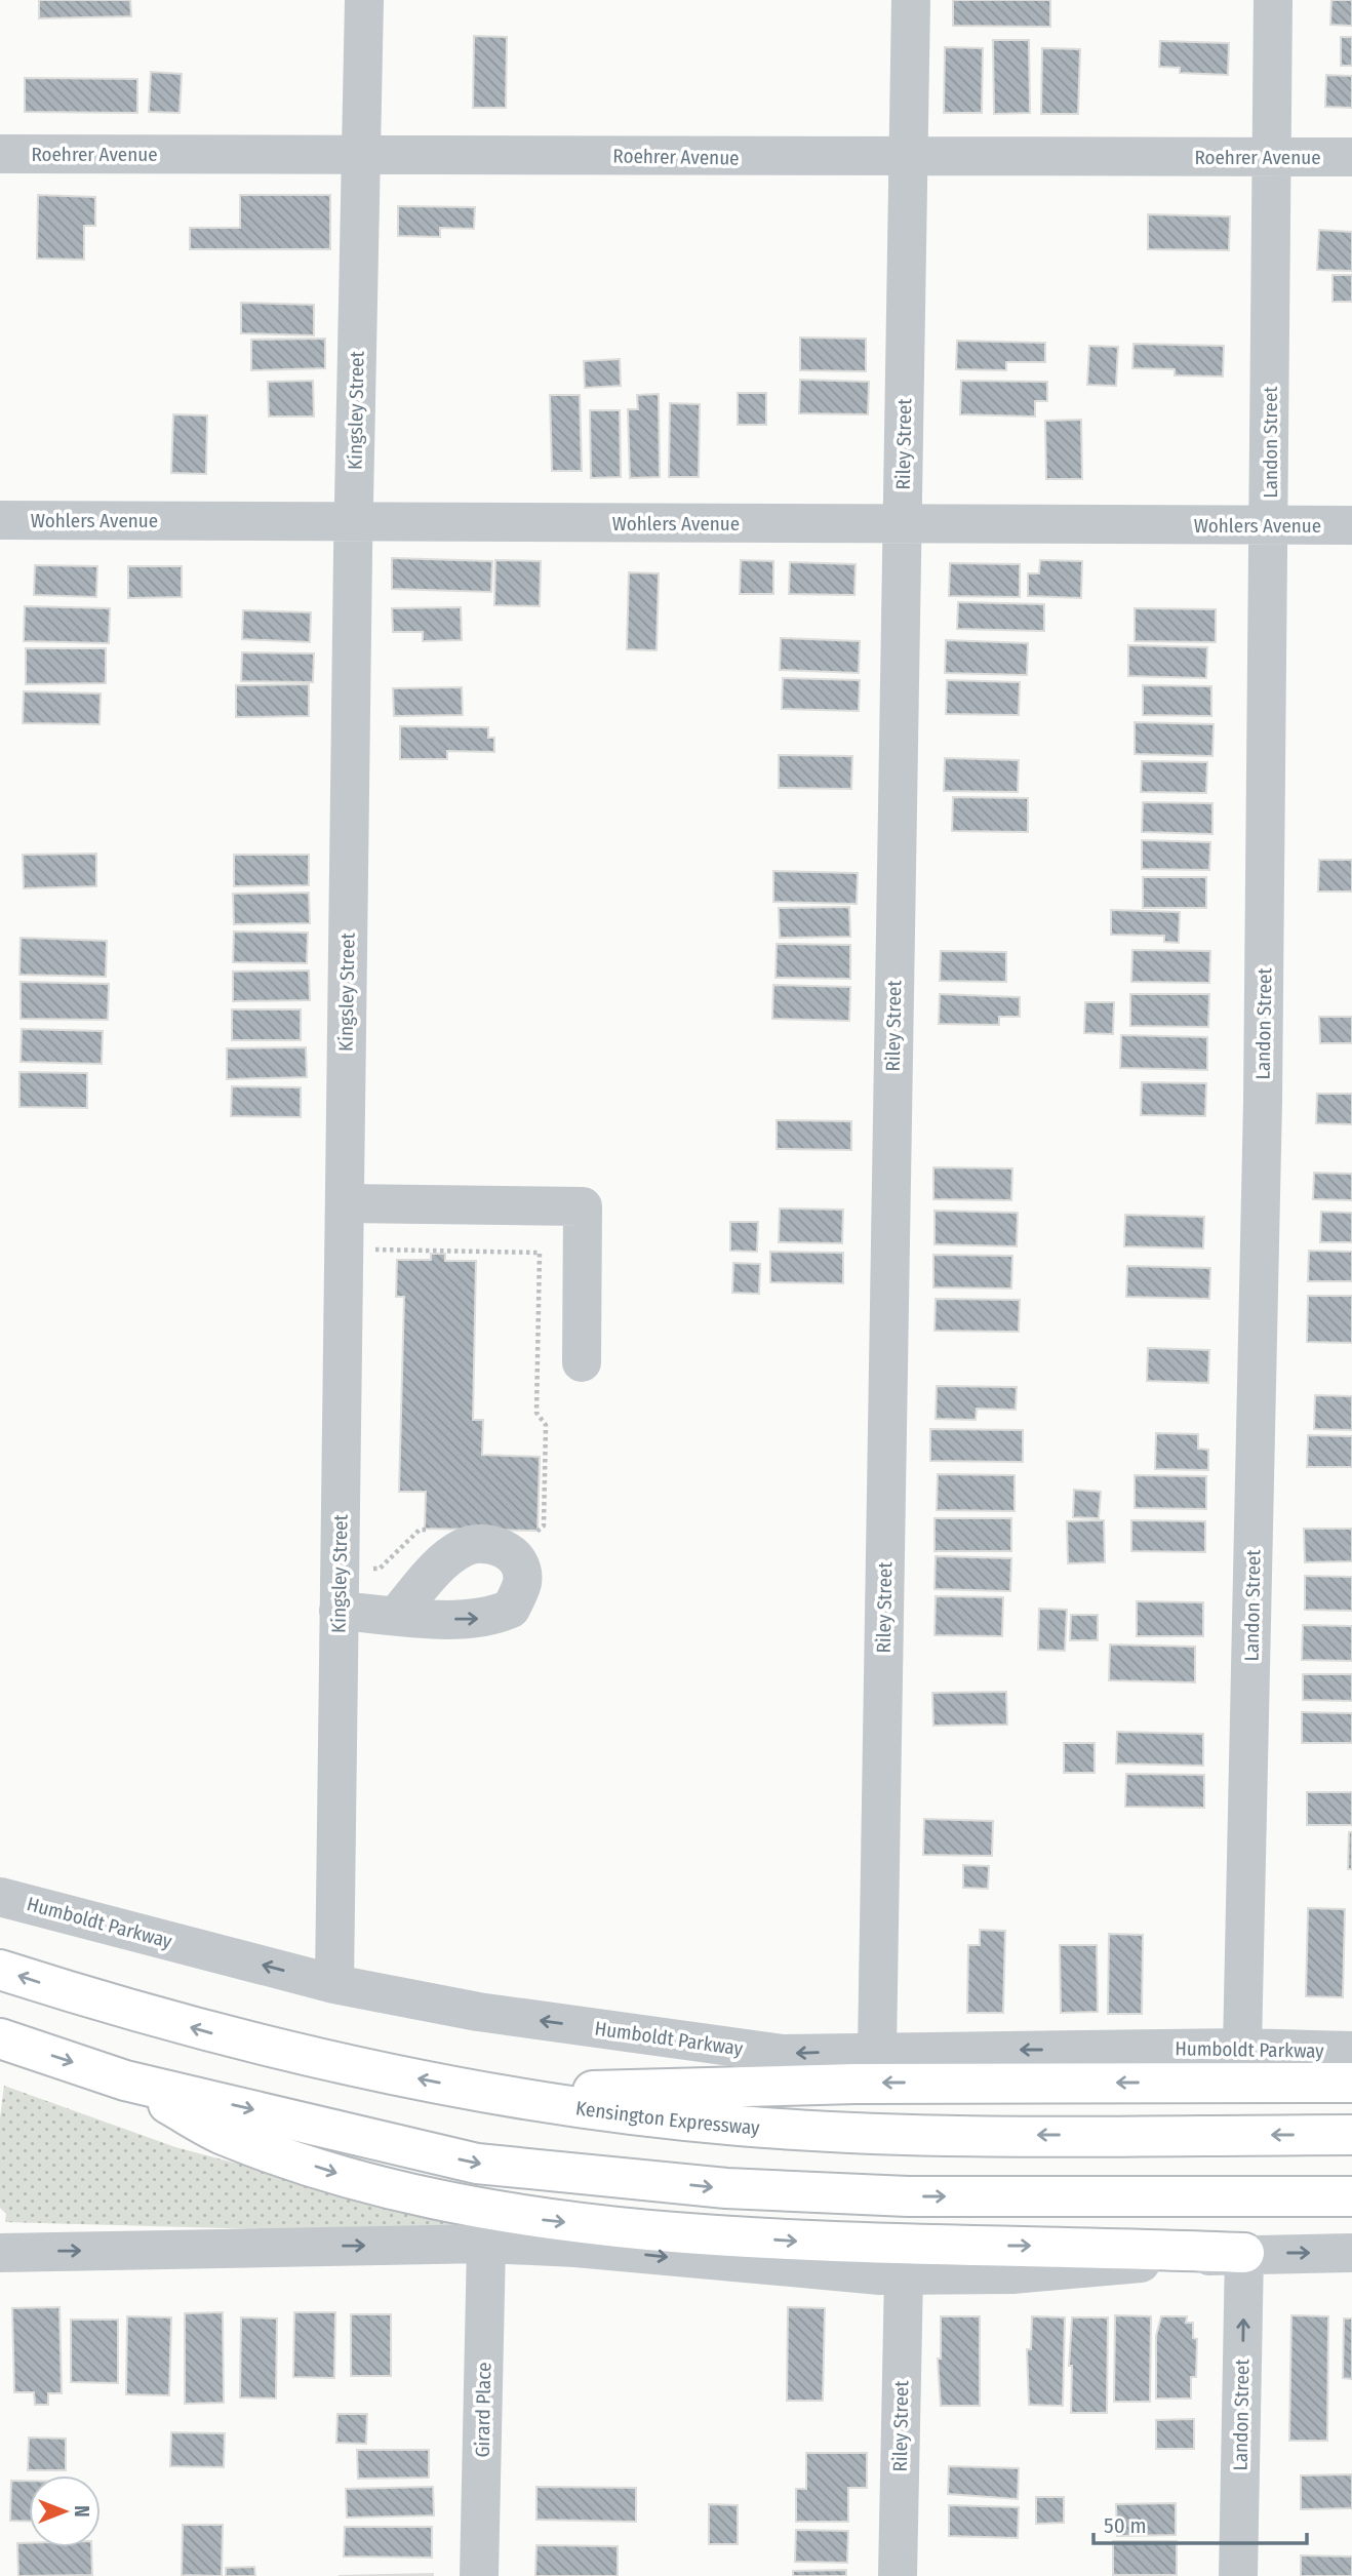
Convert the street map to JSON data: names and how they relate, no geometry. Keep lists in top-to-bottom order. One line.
{"streets":{"highway":["Kensington Expressway"],"street":["Roehrer Avenue","Kingsley Street","Landon Street","Riley Street","Wohlers Avenue","Humboldt Parkway","Girard Place"]},"crossings":[["Roehrer Avenue","Kingsley Street"],["Roehrer Avenue","Landon Street"],["Roehrer Avenue","Riley Street"],["Kingsley Street","Wohlers Avenue"],["Kingsley Street","Humboldt Parkway"],["Landon Street","Wohlers Avenue"],["Landon Street","Humboldt Parkway"],["Riley Street","Wohlers Avenue"],["Riley Street","Humboldt Parkway"]],"scale_bar":"50 m","north":"right"}
